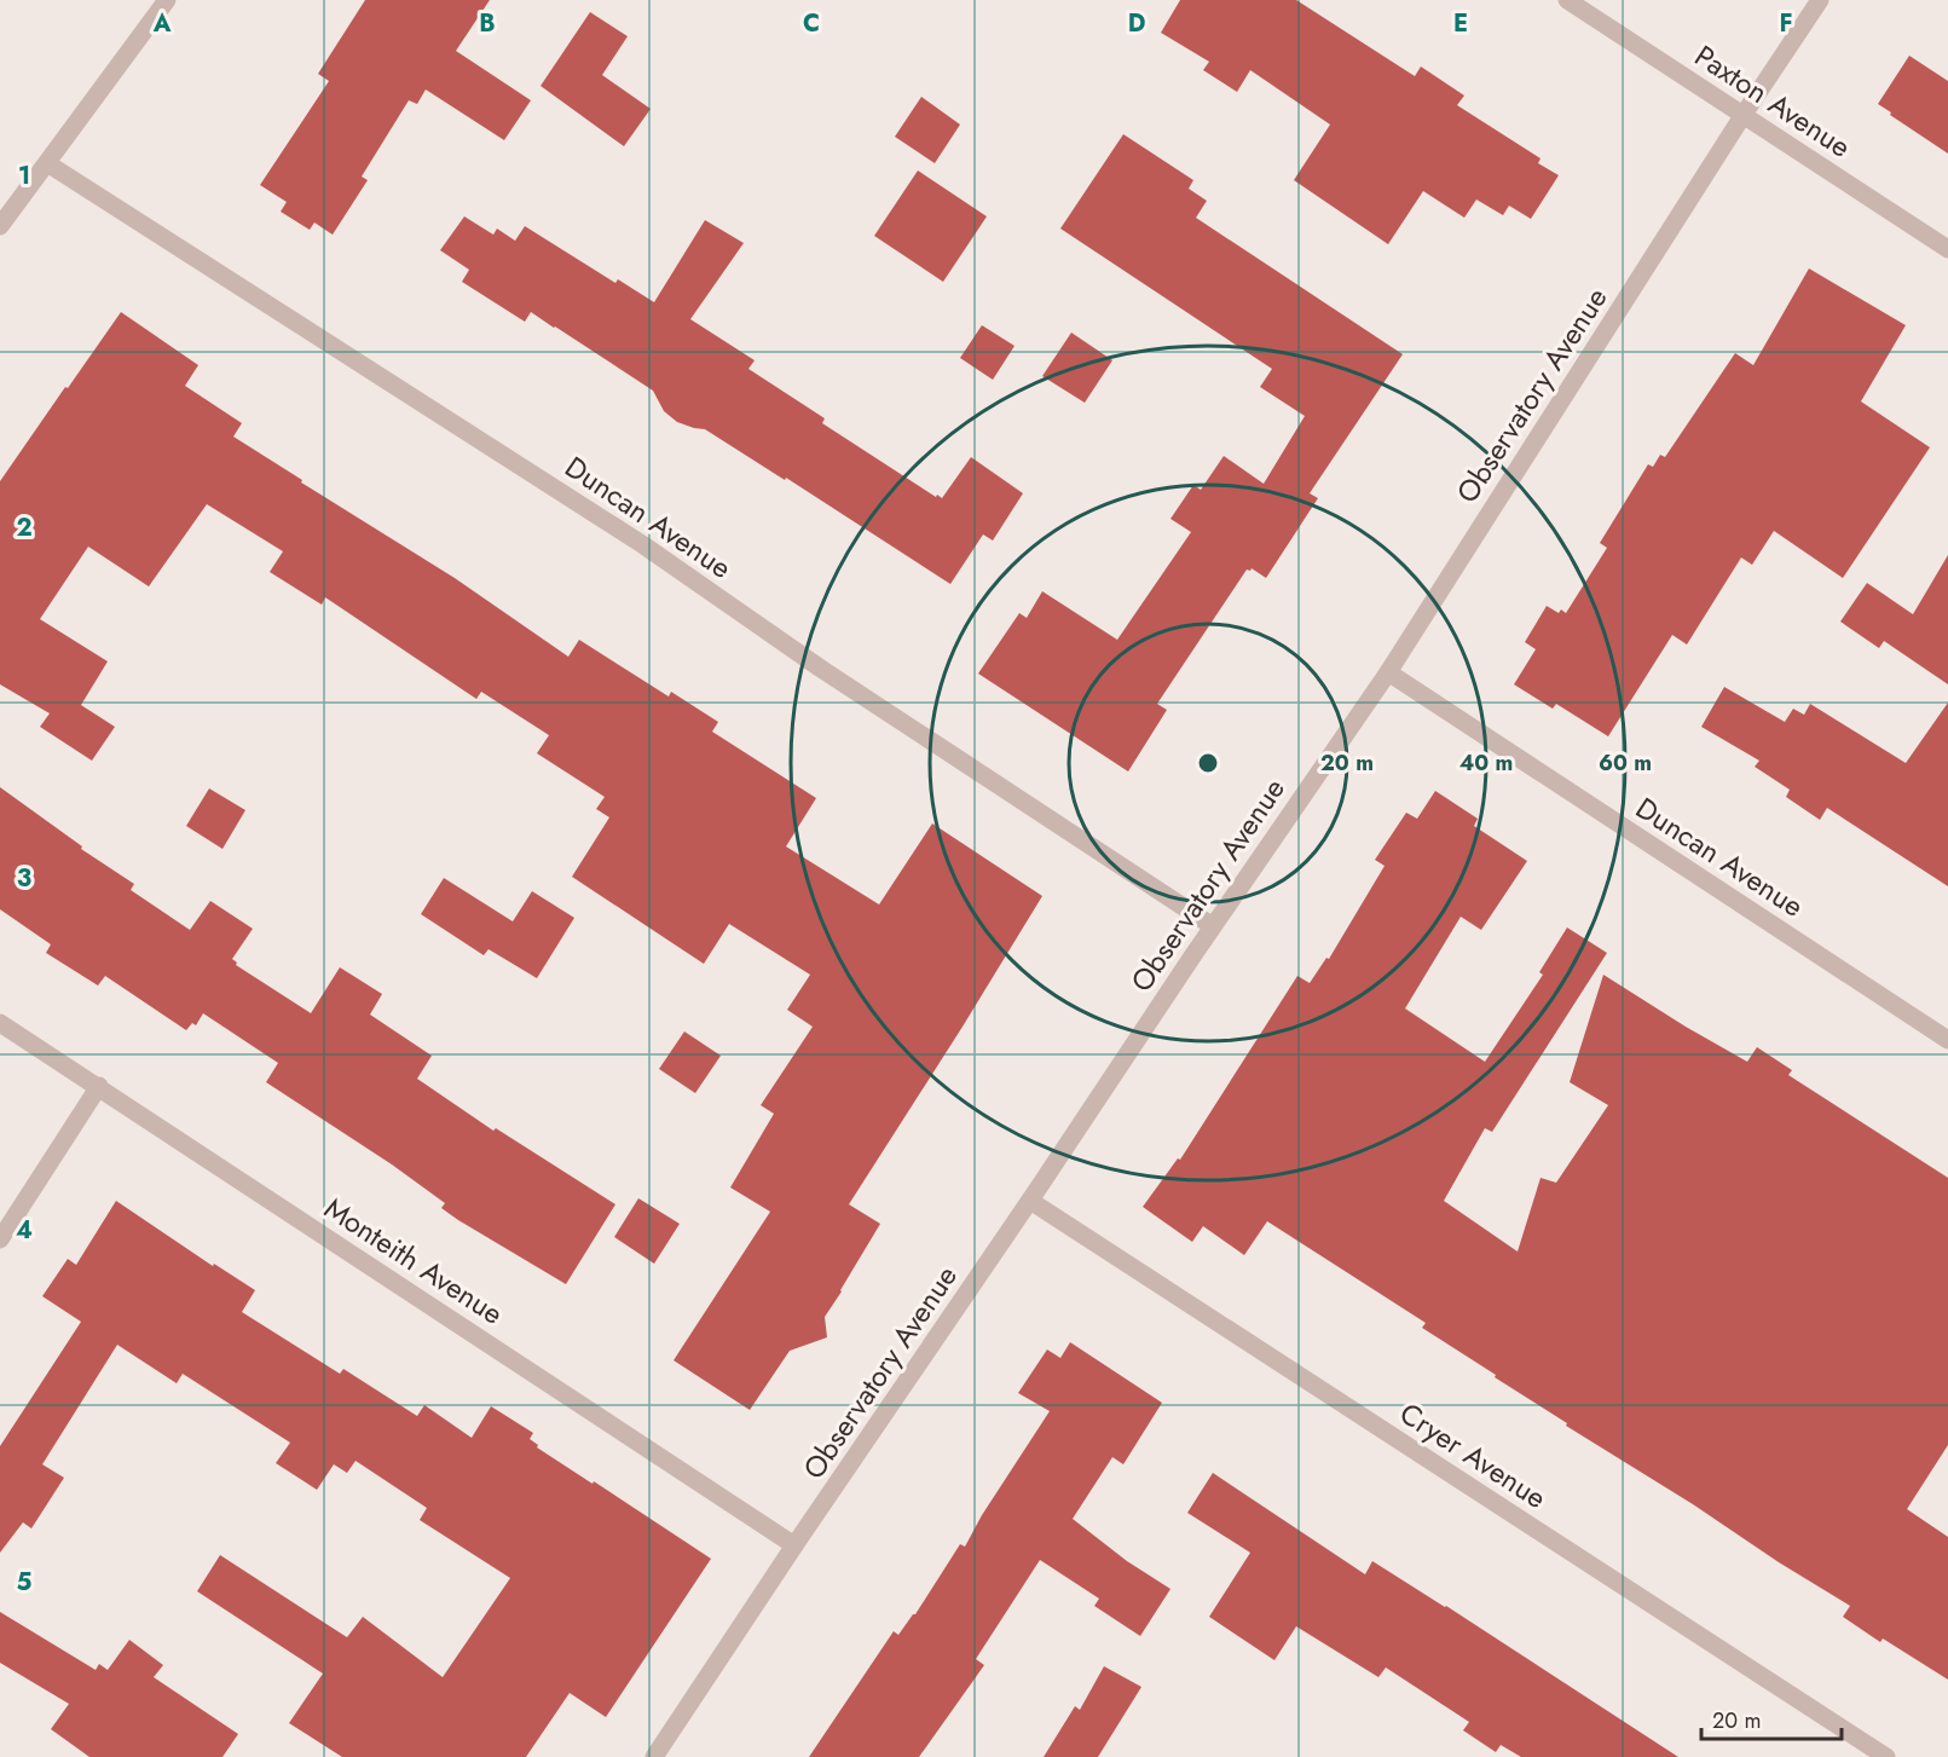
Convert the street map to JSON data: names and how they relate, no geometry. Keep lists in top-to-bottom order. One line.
{"streets":{"street":["Paxton Avenue","Observatory Avenue","Duncan Avenue","Monteith Avenue","Cryer Avenue"]},"crossings":[["Paxton Avenue","Observatory Avenue"],["Observatory Avenue","Duncan Avenue"],["Observatory Avenue","Monteith Avenue"],["Observatory Avenue","Cryer Avenue"]],"scale_bar":"20 m","grid":{"columns":["A","B","C","D","E","F"],"rows":["1","2","3","4","5"]},"rings":["20 m","40 m","60 m"]}
